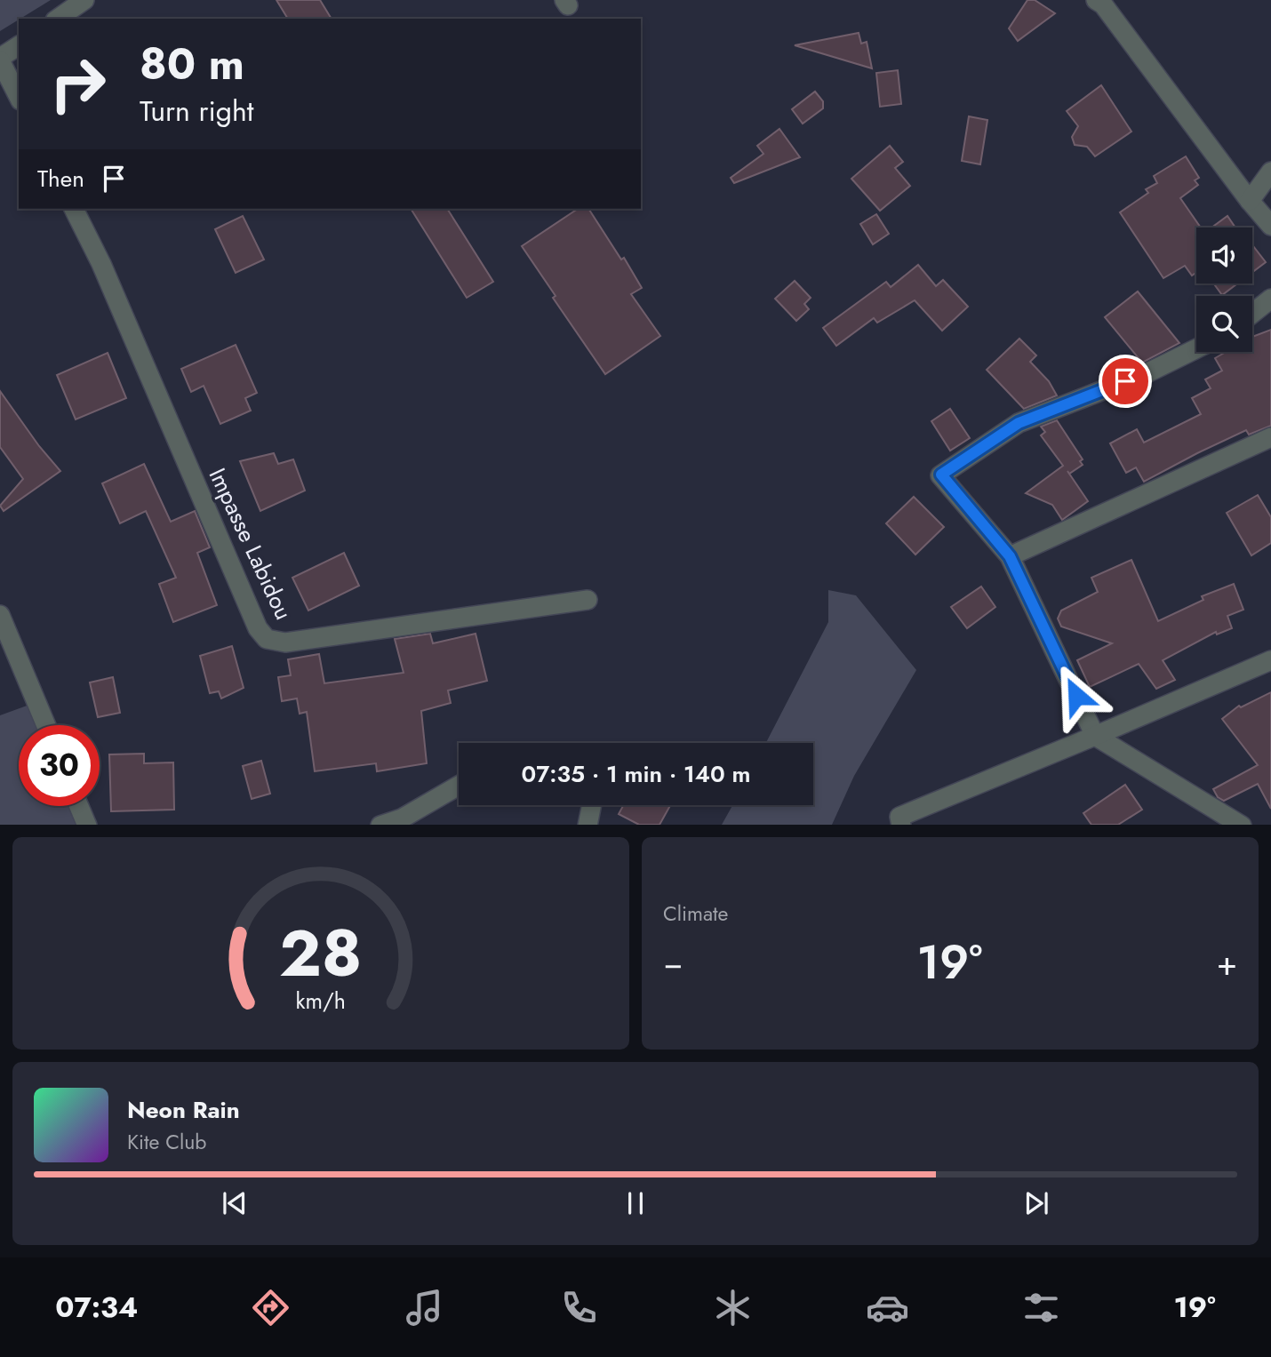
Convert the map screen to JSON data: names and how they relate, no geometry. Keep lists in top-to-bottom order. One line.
{"streets":{"street":["Impasse Labidou"]},"page":{"turn":["80 m","Turn right"],"then":"Then","limit":"30","trip":"07:35 · 1 min · 140 m","tile":"Climate","heat":["−","19°","+"],"song":["Neon Rain","Kite Club"],"tabs":["07:34","19°"],"gauge":["28","km/h"]}}
